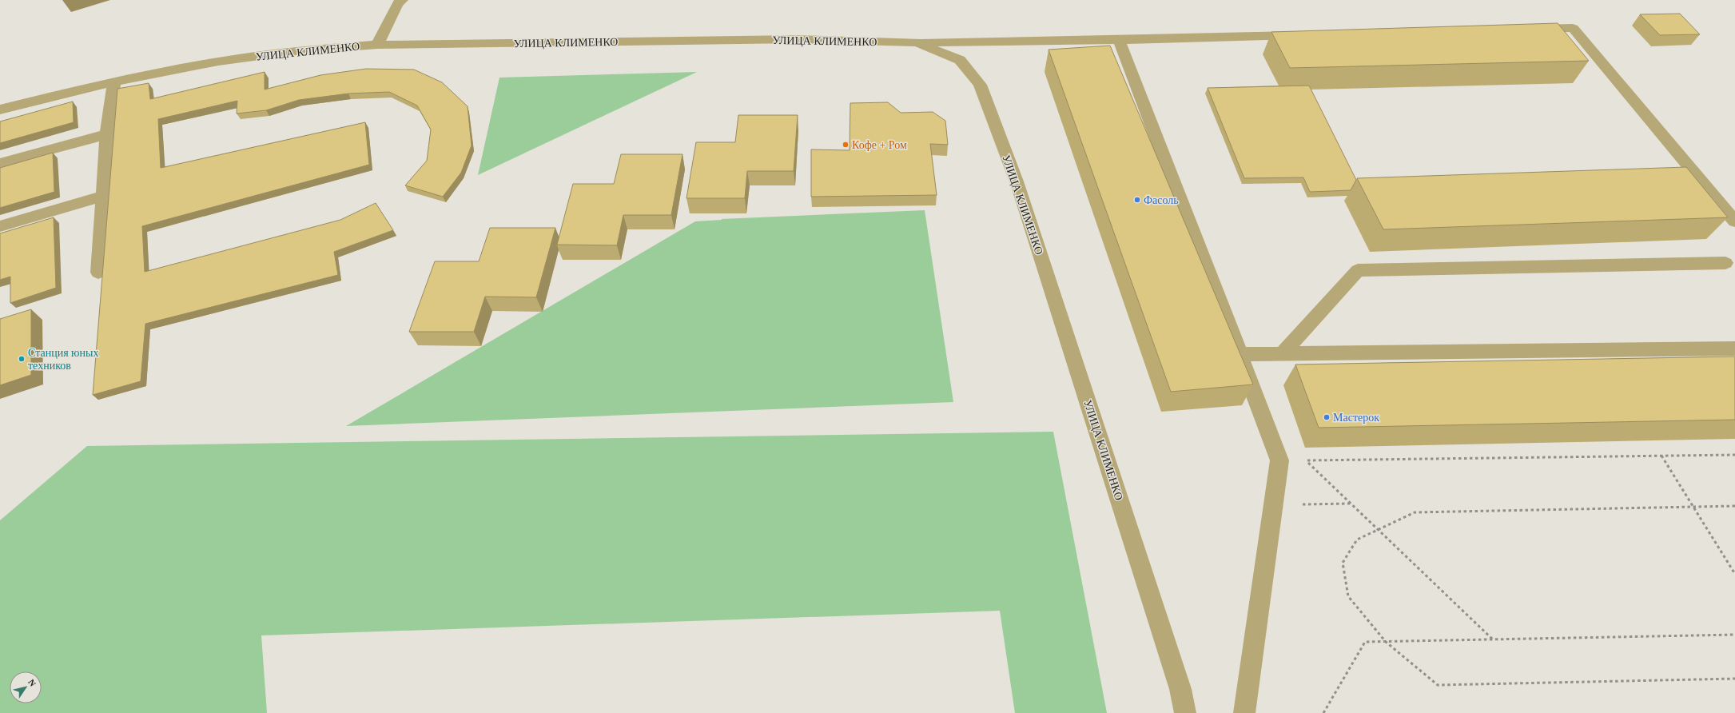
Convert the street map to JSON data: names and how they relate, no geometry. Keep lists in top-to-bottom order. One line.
{"streets":{"street":["УЛИЦА КЛИМЕНКО"]},"places":["Кофе + Ром","Фасоль","Станция юных техников","Мастерок"],"north":"top right"}
